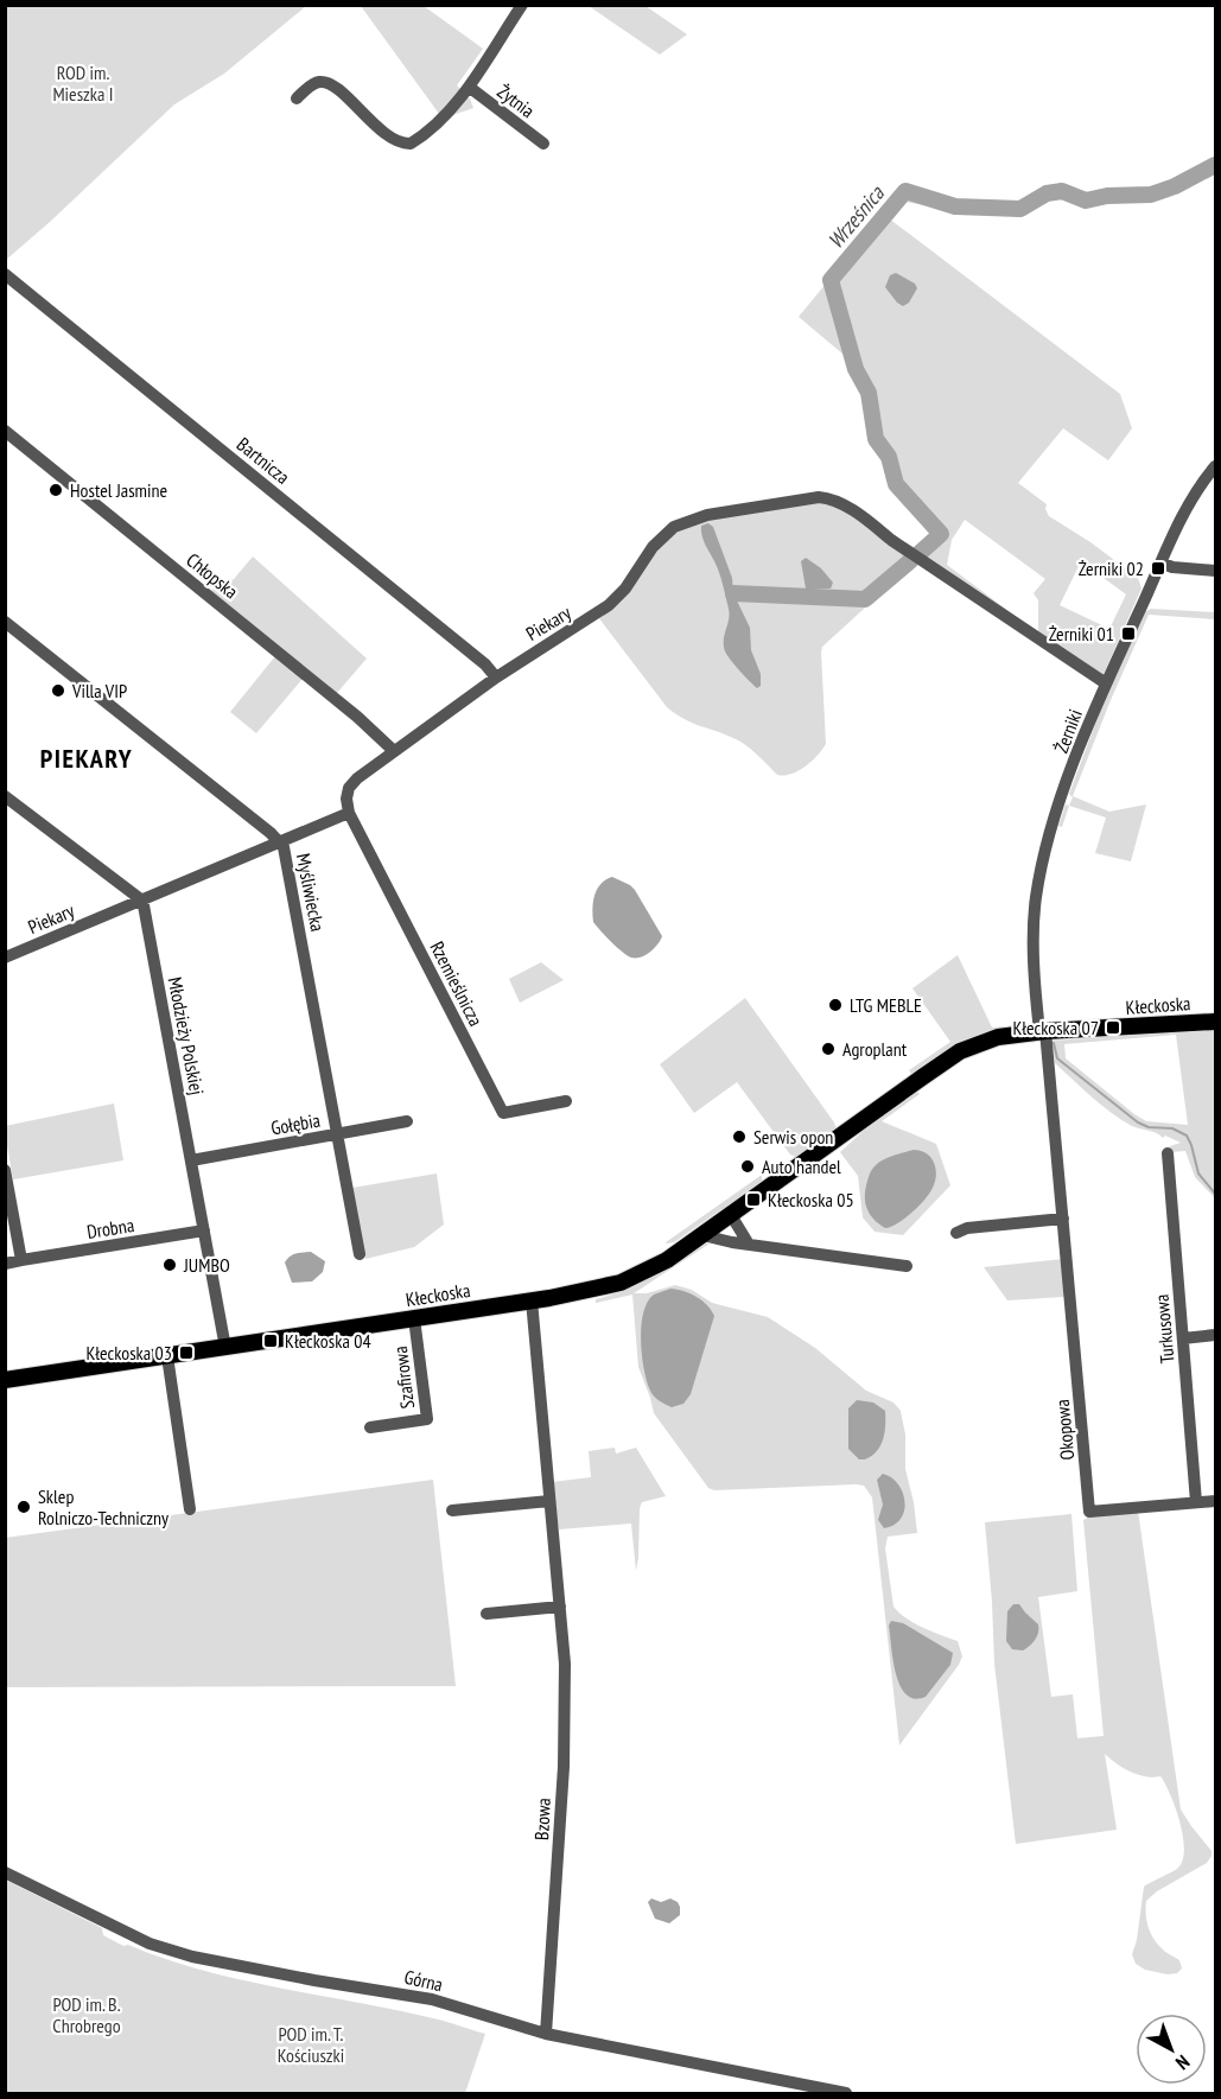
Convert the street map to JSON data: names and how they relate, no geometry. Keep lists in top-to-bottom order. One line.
{"streets":{"main road":["Kłeckoska"],"street":["Żytnia","Bartnicza","Chłopska","Piekary","Żerniki","Myśliwiecka","Rzemieślnicza","Młodzieży Polskiej","Gołębia","Drobna","Turkusowa","Szafirowa","Okopowa","Bzowa","Górna"]},"crossings":[["Bartnicza","Piekary"],["Chłopska","Piekary"],["Piekary","Żerniki"],["Piekary","Myśliwiecka"],["Piekary","Rzemieślnicza"],["Piekary","Młodzieży Polskiej"],["Żerniki","Kłeckoska"],["Żerniki","Okopowa"],["Myśliwiecka","Gołębia"],["Kłeckoska","Młodzieży Polskiej"],["Kłeckoska","Szafirowa"],["Kłeckoska","Okopowa"],["Kłeckoska","Bzowa"],["Młodzieży Polskiej","Gołębia"],["Młodzieży Polskiej","Drobna"],["Turkusowa","Okopowa"],["Bzowa","Górna"]],"districts":["PIEKARY"],"water":["Wrześnica"],"parks":["ROD im. Mieszka I","POD im. B. Chrobrego","POD im. T. Kościuszki"],"places":{"other":["Hostel Jasmine","Villa VIP","LTG MEBLE","Agroplant","Serwis opon","Auto handel","JUMBO","Sklep Rolniczo-Techniczny"],"transit":["Żerniki 02","Żerniki 01","Kłeckoska 07","Kłeckoska 05","Kłeckoska 04","Kłeckoska 03"]},"north":"bottom right"}
